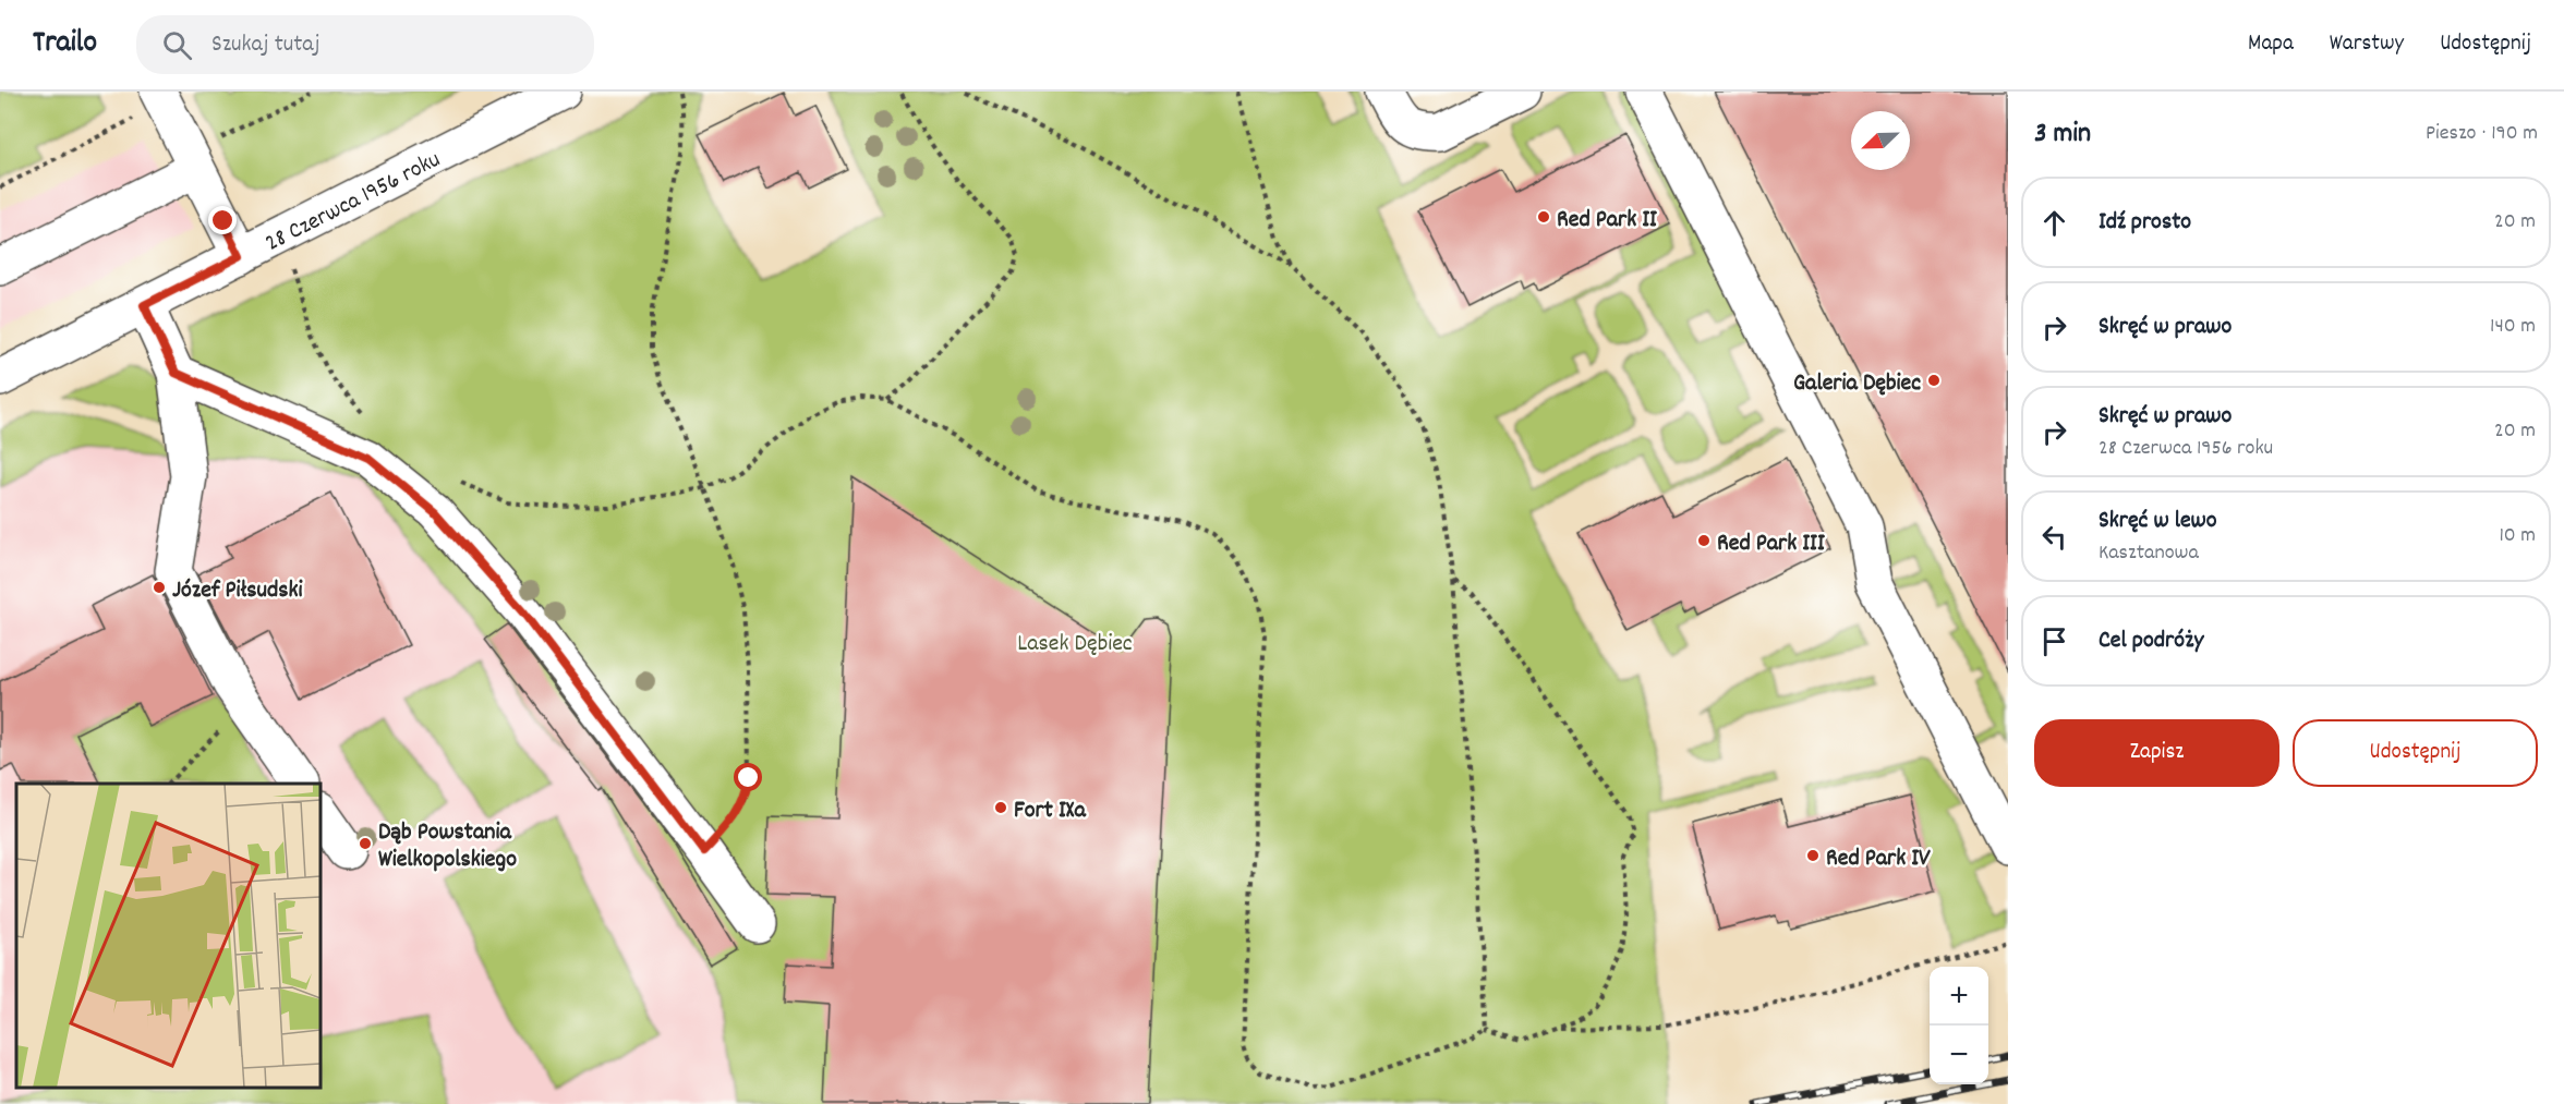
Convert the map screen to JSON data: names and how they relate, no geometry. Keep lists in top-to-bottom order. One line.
{"streets":{"street":["28 Czerwca 1956 roku"]},"parks":["Lasek Dębiec"],"places":["Red Park II","Galeria Dębiec","Red Park III","Józef Piłsudski","Fort IXa","Dąb Powstania Wielkopolskiego","Red Park IV"],"north":"bottom left","page":{"header":"Trailo","search":"Szukaj tutaj","nav":["Mapa","Warstwy","Udostępnij"],"heading":["3 min","Pieszo · 190 m"],"list":[["Idź prosto","20 m"],["Skręć w prawo","140 m"],["Skręć w prawo","28 Czerwca 1956 roku","20 m"],["Skręć w lewo","Kasztanowa","10 m"],"Cel podróży"],"buttons":["Zapisz","Udostępnij"],"map_buttons":["+","−"]}}
